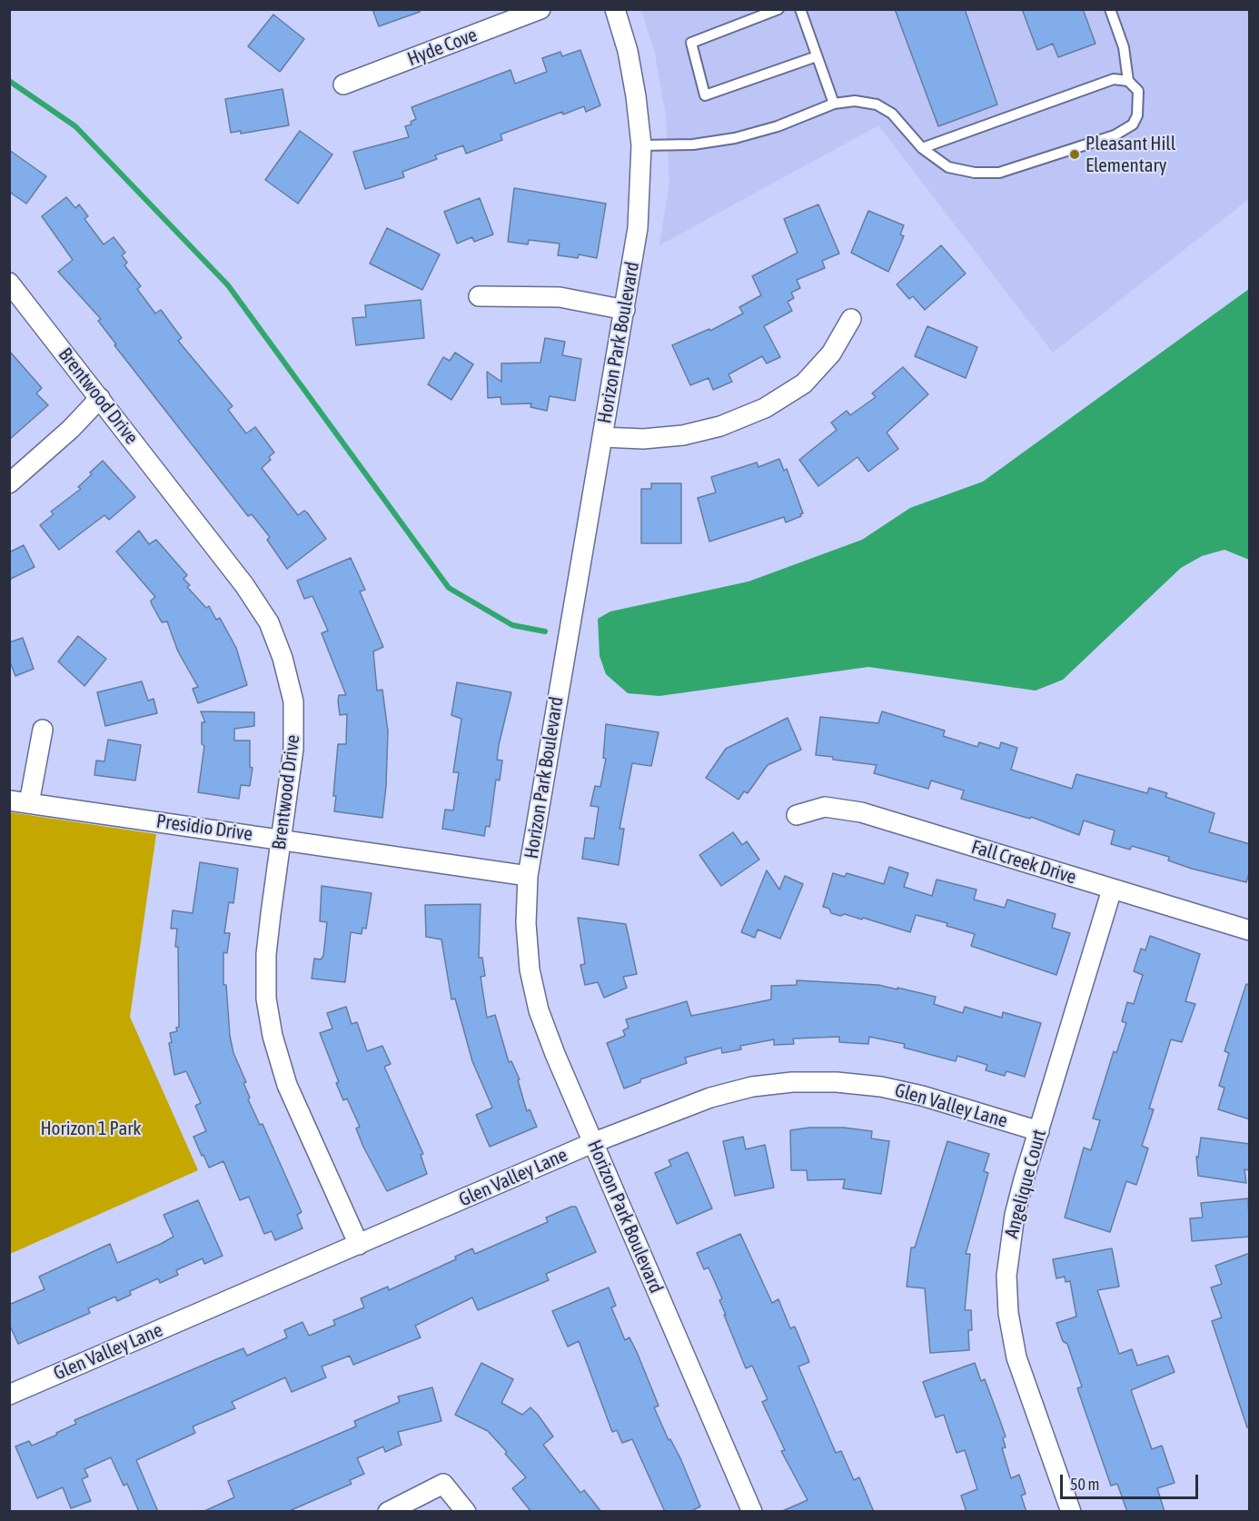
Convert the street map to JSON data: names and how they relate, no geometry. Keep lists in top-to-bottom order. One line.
{"streets":{"street":["Hyde Cove","Horizon Park Boulevard","Brentwood Drive","Presidio Drive","Fall Creek Drive","Glen Valley Lane","Angelique Court"]},"crossings":[["Horizon Park Boulevard","Presidio Drive"],["Horizon Park Boulevard","Glen Valley Lane"],["Brentwood Drive","Presidio Drive"],["Brentwood Drive","Glen Valley Lane"],["Fall Creek Drive","Angelique Court"],["Glen Valley Lane","Angelique Court"]],"parks":["Horizon 1 Park"],"places":["Pleasant Hill Elementary"],"scale_bar":"50 m"}
